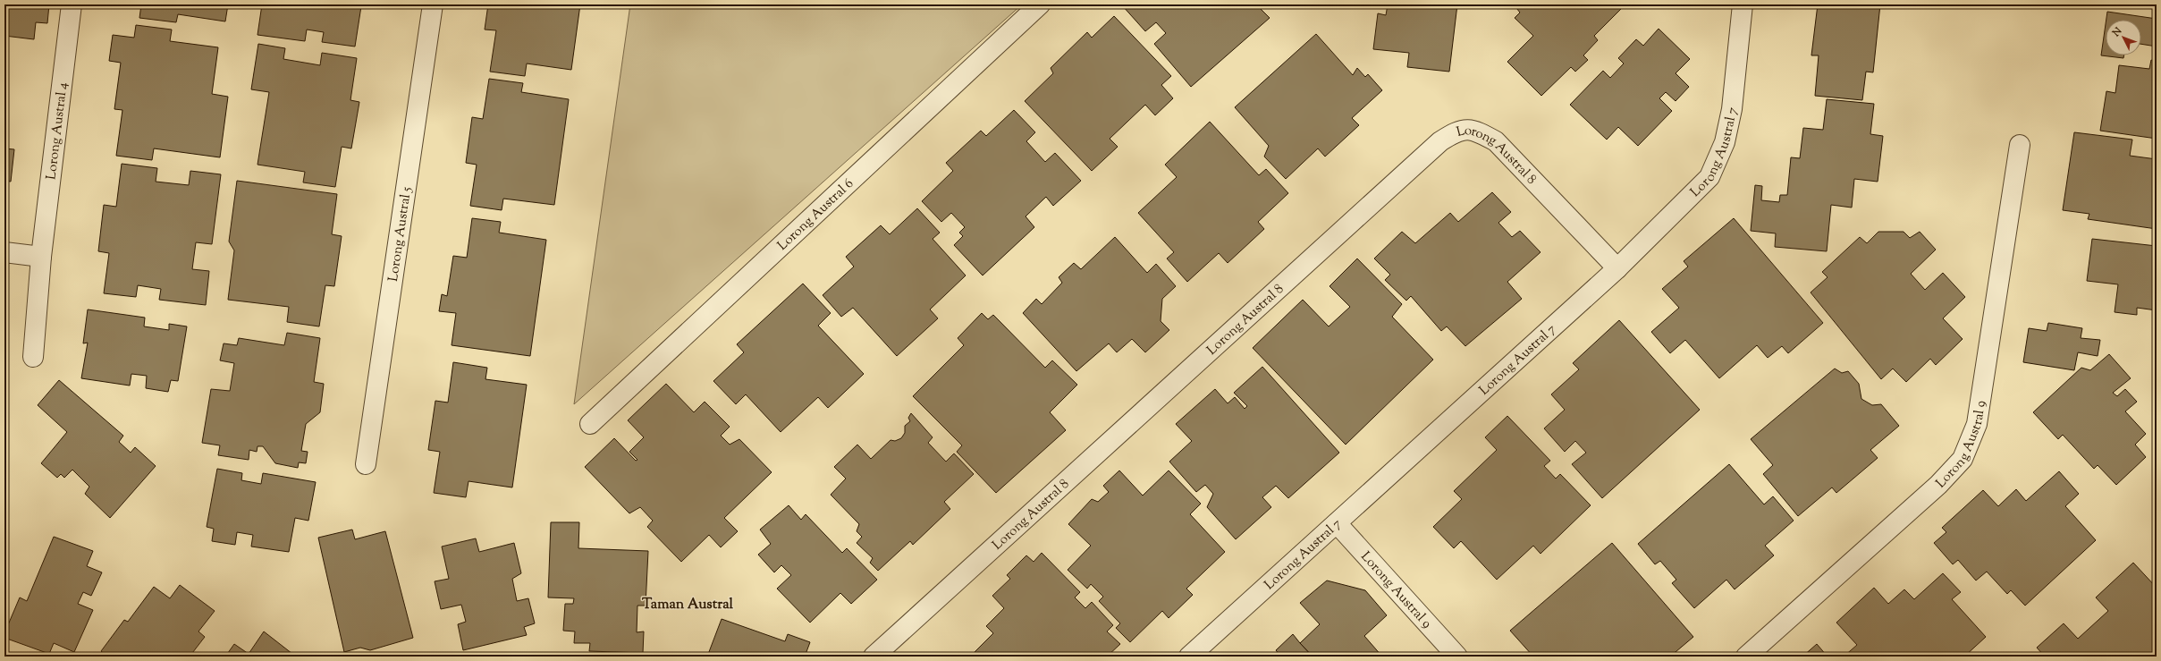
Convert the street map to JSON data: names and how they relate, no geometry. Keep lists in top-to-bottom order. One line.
{"streets":{"street":["Lorong Austral 4","Lorong Austral 7","Lorong Austral 8","Lorong Austral 6","Lorong Austral 5","Lorong Austral 9"]},"crossings":[["Lorong Austral 7","Lorong Austral 8"],["Lorong Austral 7","Lorong Austral 9"]],"districts":["Taman Austral"],"north":"top left"}
